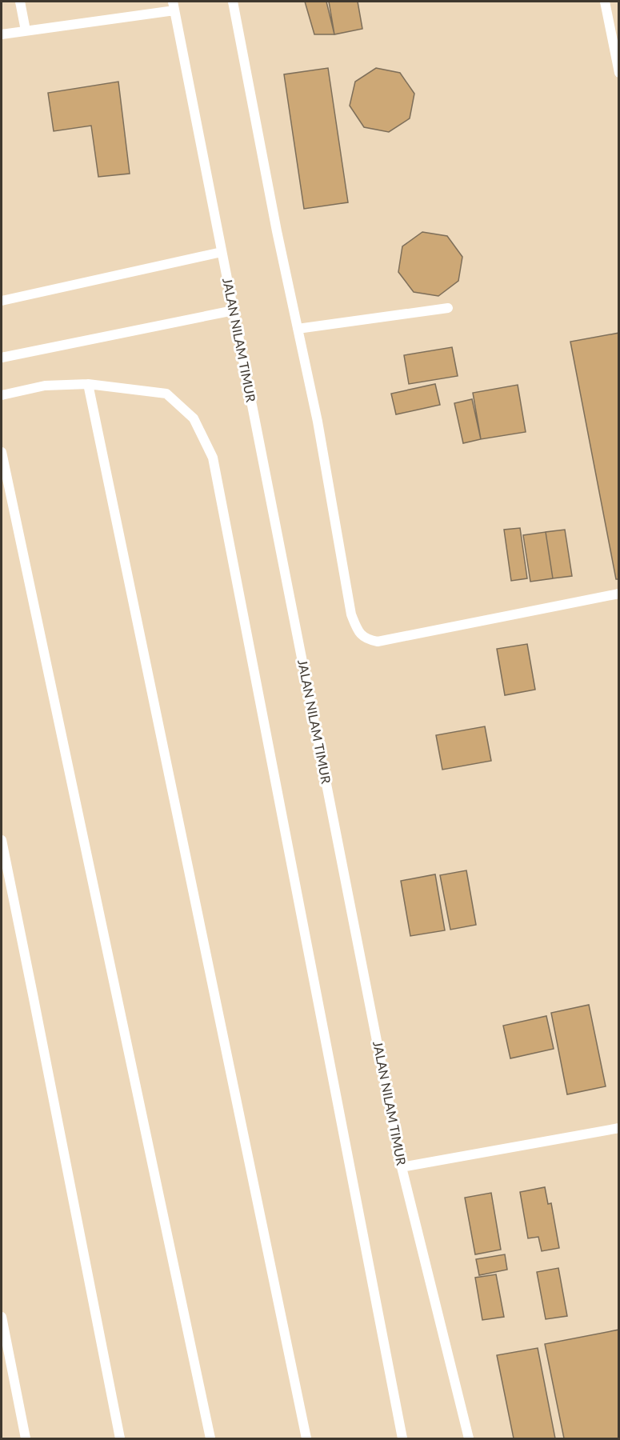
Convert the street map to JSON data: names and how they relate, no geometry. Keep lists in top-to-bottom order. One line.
{"streets":{"lane":["JALAN NILAM TIMUR"]}}
